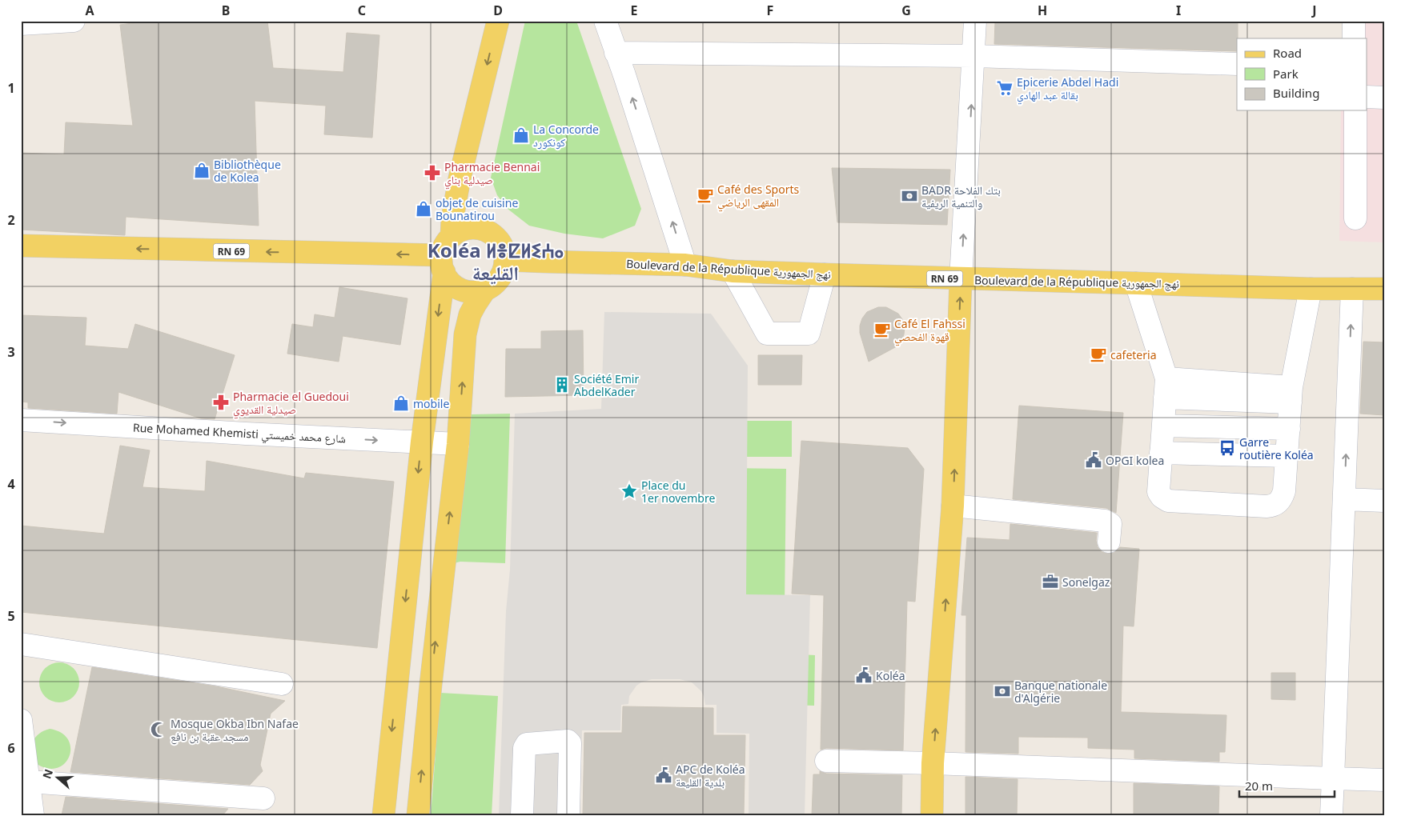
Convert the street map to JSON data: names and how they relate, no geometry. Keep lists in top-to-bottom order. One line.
{"streets":{"main road":["RN 69","Boulevard de la République نهج الجمهورية"],"street":["Rue Mohamed Khemisti شارع محمد خميستي"]},"crossings":[["RN 69","Boulevard de la République نهج الجمهورية"]],"one_way":["Rue Mohamed Khemisti شارع محمد خميستي"],"districts":["Koléa ⵍⴻⵇⵍⵉⵄⴰ القليعة"],"places":{"supermarket":["Epicerie Abdel Hadi بقالة عبد الهادي"],"shop":["La Concorde كونكورد","Bibliothèque de Kolea","objet de cuisine Bounatirou","mobile"],"pharmacy":["Pharmacie Bennai صيدلية بناي","Pharmacie el Guedoui صيدلية القديوي"],"cafe":["Café des Sports المقهى الرياضي","Café El Fahssi قهوة الفحصي","cafeteria"],"bank":["BADR بتك الفلاحة والتنمية الريفية","Banque nationale d'Algérie"],"building":["Société Emir AbdelKader"],"bus stop":["Garre routière Koléa"],"public building":["OPGI kolea","Koléa","APC de Koléa بلدية القليعة"],"place":["Place du 1er novembre"],"office":["Sonelgaz"],"mosque":["Mosque Okba Ibn Nafae مسجد عقبة بن نافع"]},"legend":["Road","Park","Building"],"scale_bar":"20 m","north":"left","grid":{"columns":["A","B","C","D","E","F","G","H","I","J"],"rows":["1","2","3","4","5","6"]}}
